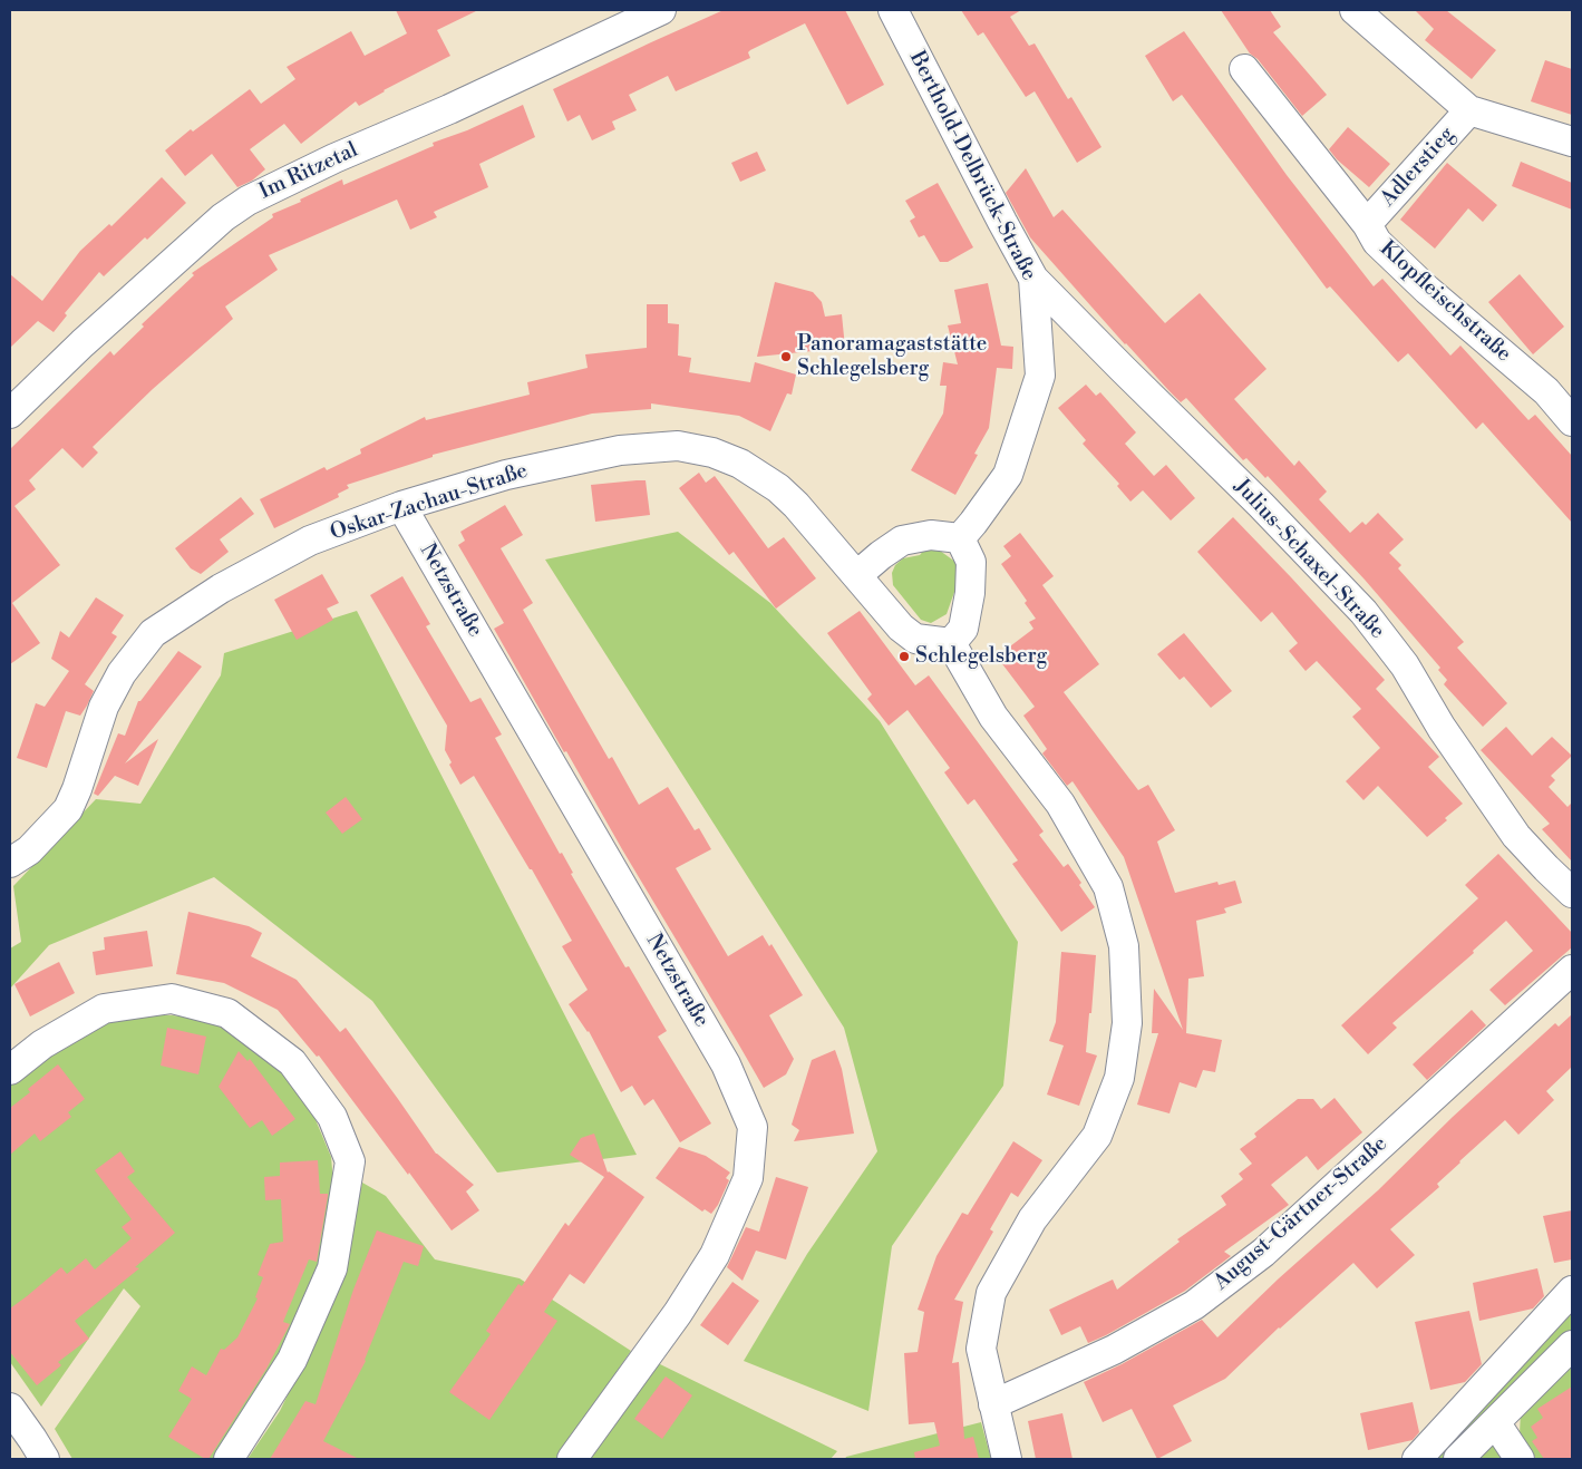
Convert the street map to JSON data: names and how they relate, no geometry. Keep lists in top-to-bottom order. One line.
{"streets":{"street":["Berthold-Delbrück-Straße","Adlerstieg","Im Ritzetal","Klopfleischstraße","Oskar-Zachau-Straße","Julius-Schaxel-Straße","Netzstraße","August-Gärtner-Straße"]},"crossings":[["Berthold-Delbrück-Straße","Oskar-Zachau-Straße"],["Berthold-Delbrück-Straße","Julius-Schaxel-Straße"],["Adlerstieg","Klopfleischstraße"],["Oskar-Zachau-Straße","Netzstraße"]],"places":["Panoramagaststätte Schlegelsberg","Schlegelsberg"]}
